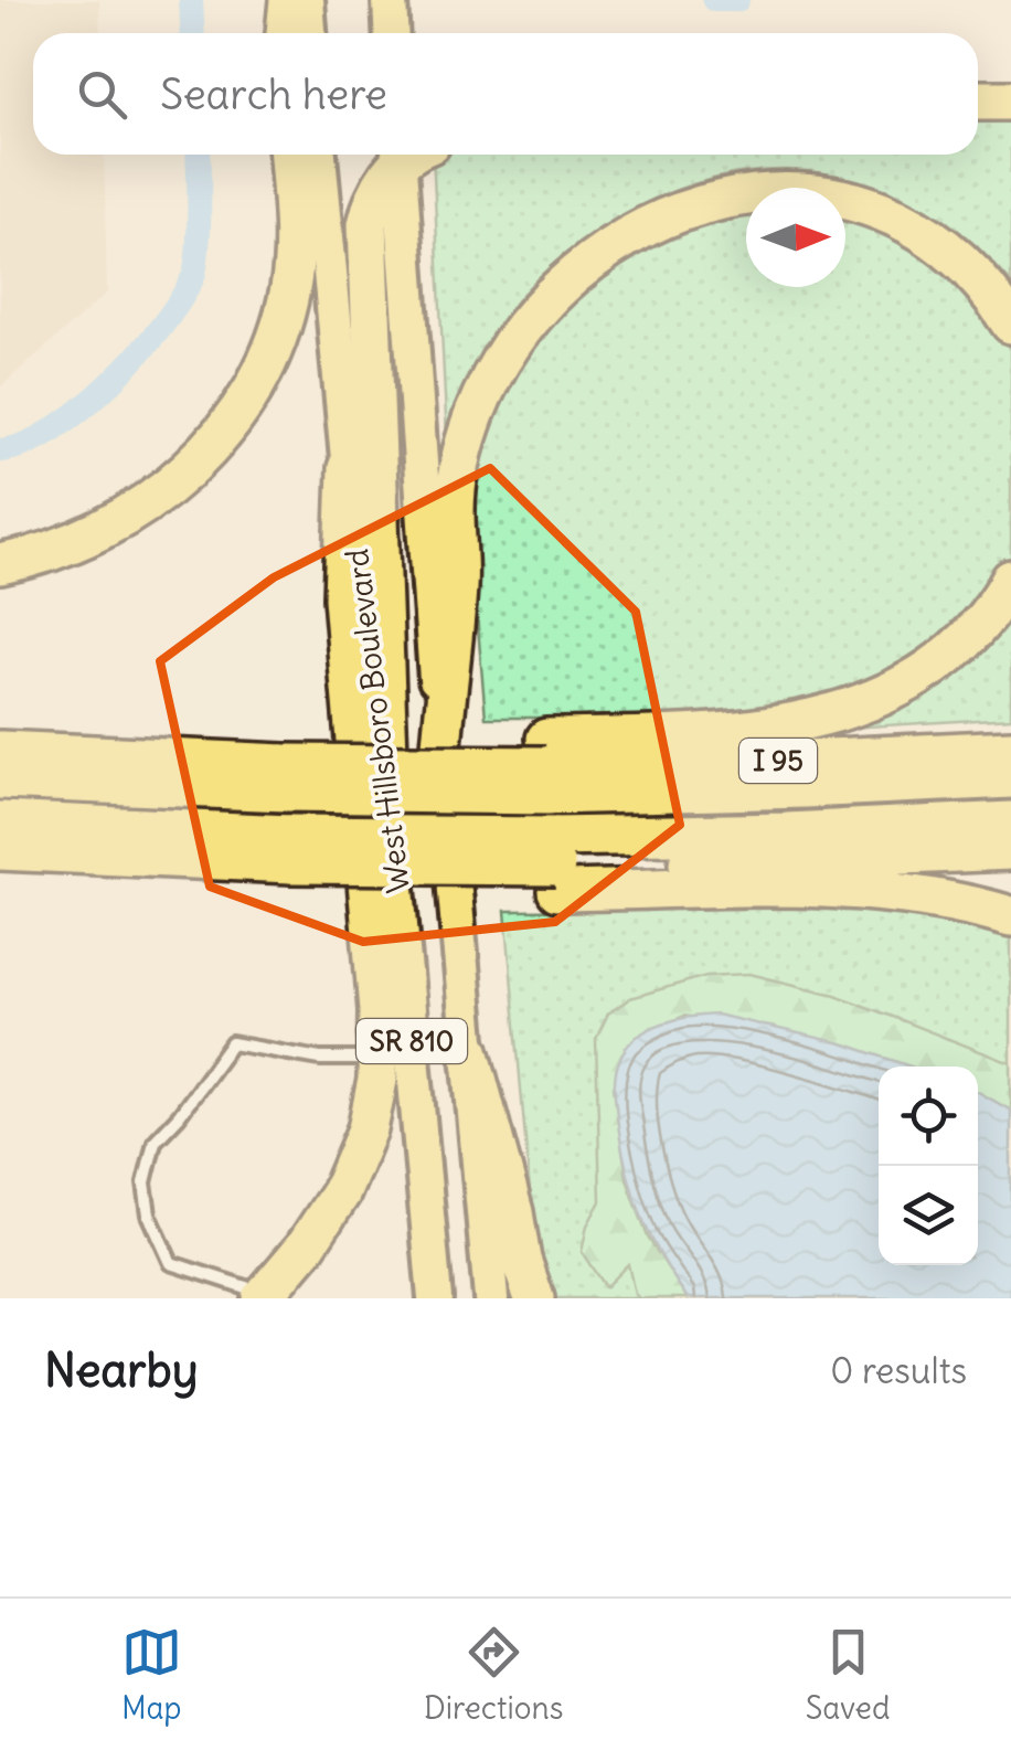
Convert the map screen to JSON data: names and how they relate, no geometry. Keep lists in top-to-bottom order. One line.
{"streets":{"highway":["I 95"],"main road":["West Hillsboro Boulevard","SR 810"]},"crossings":[["West Hillsboro Boulevard","I 95"]],"north":"right","page":{"search":"Search here","heading":["Nearby","0 results"],"nav":["Map","Directions","Saved"]}}
